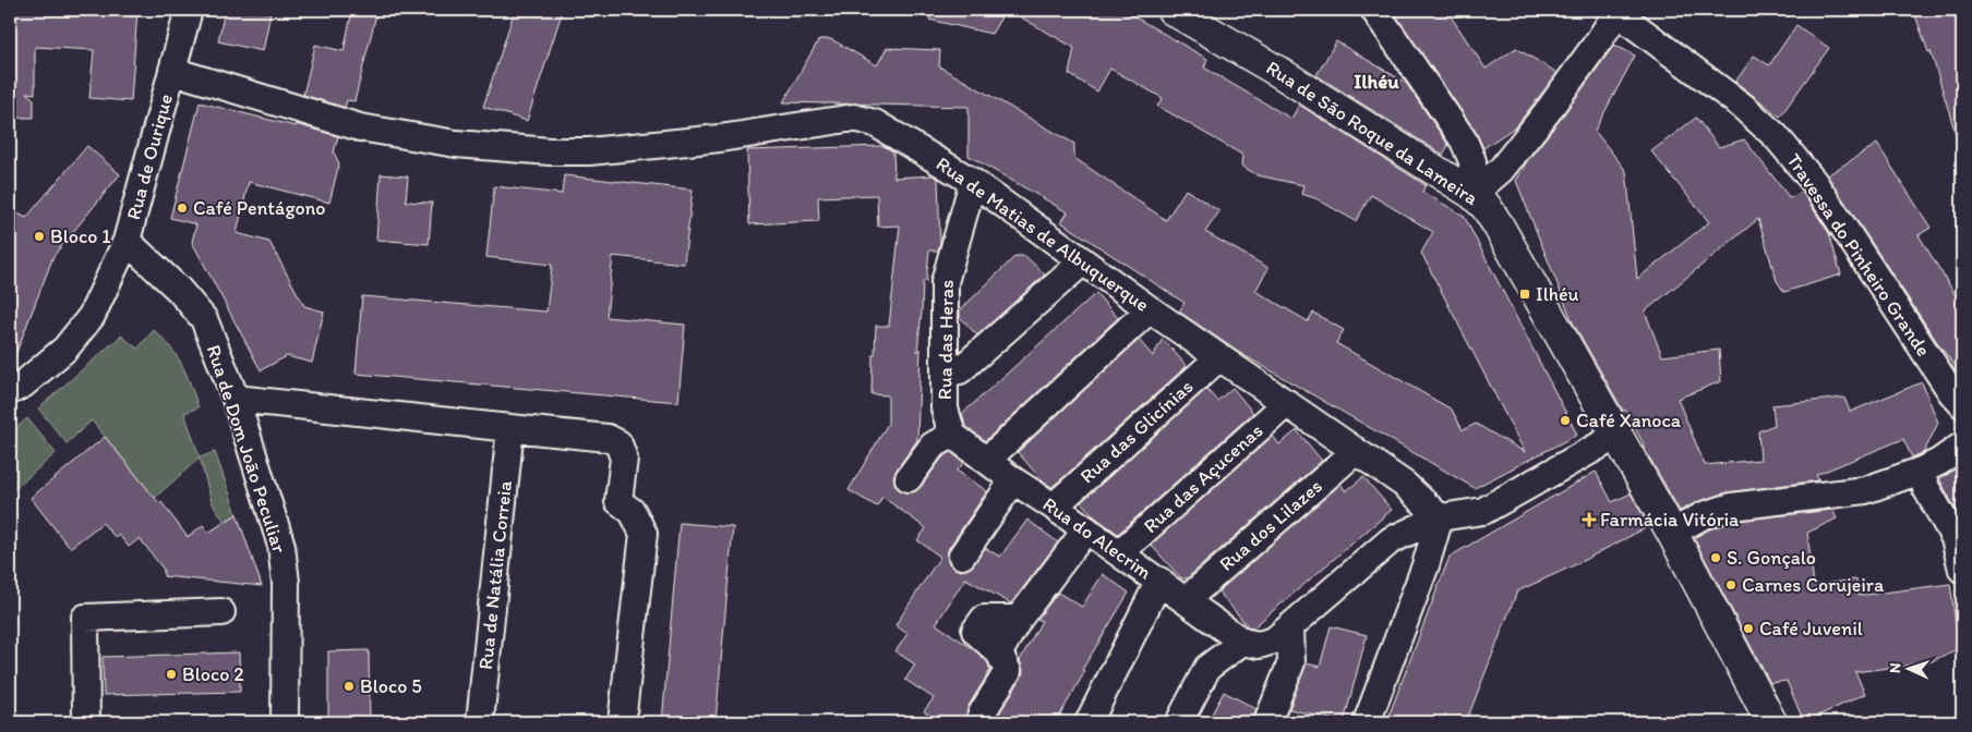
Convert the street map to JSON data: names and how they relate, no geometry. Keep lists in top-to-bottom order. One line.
{"streets":{"main road":["Rua de São Roque da Lameira"],"street":["Rua de Ourique","Rua de Matias de Albuquerque","Travessa do Pinheiro Grande","Rua das Heras","Rua das Glicínias","Rua de Dom João Peculiar","Rua das Açucenas","Rua dos Lilazes","Rua do Alecrim","Rua de Natália Correia"]},"crossings":[["Rua de Ourique","Rua de Matias de Albuquerque"],["Rua de Ourique","Rua de Dom João Peculiar"],["Rua de Matias de Albuquerque","Rua das Heras"],["Rua de Matias de Albuquerque","Rua das Glicínias"],["Rua de Matias de Albuquerque","Rua das Açucenas"],["Rua de Matias de Albuquerque","Rua dos Lilazes"],["Rua das Heras","Rua do Alecrim"],["Rua das Glicínias","Rua do Alecrim"],["Rua das Açucenas","Rua do Alecrim"],["Rua dos Lilazes","Rua do Alecrim"]],"districts":["Ilhéu"],"places":{"other":["Café Pentágono","Bloco 1","Café Xanoca","S. Gonçalo","Carnes Corujeira","Café Juvenil","Bloco 2","Bloco 5"],"transit":["Ilhéu"],"health":["Farmácia Vitória"]},"north":"left"}
